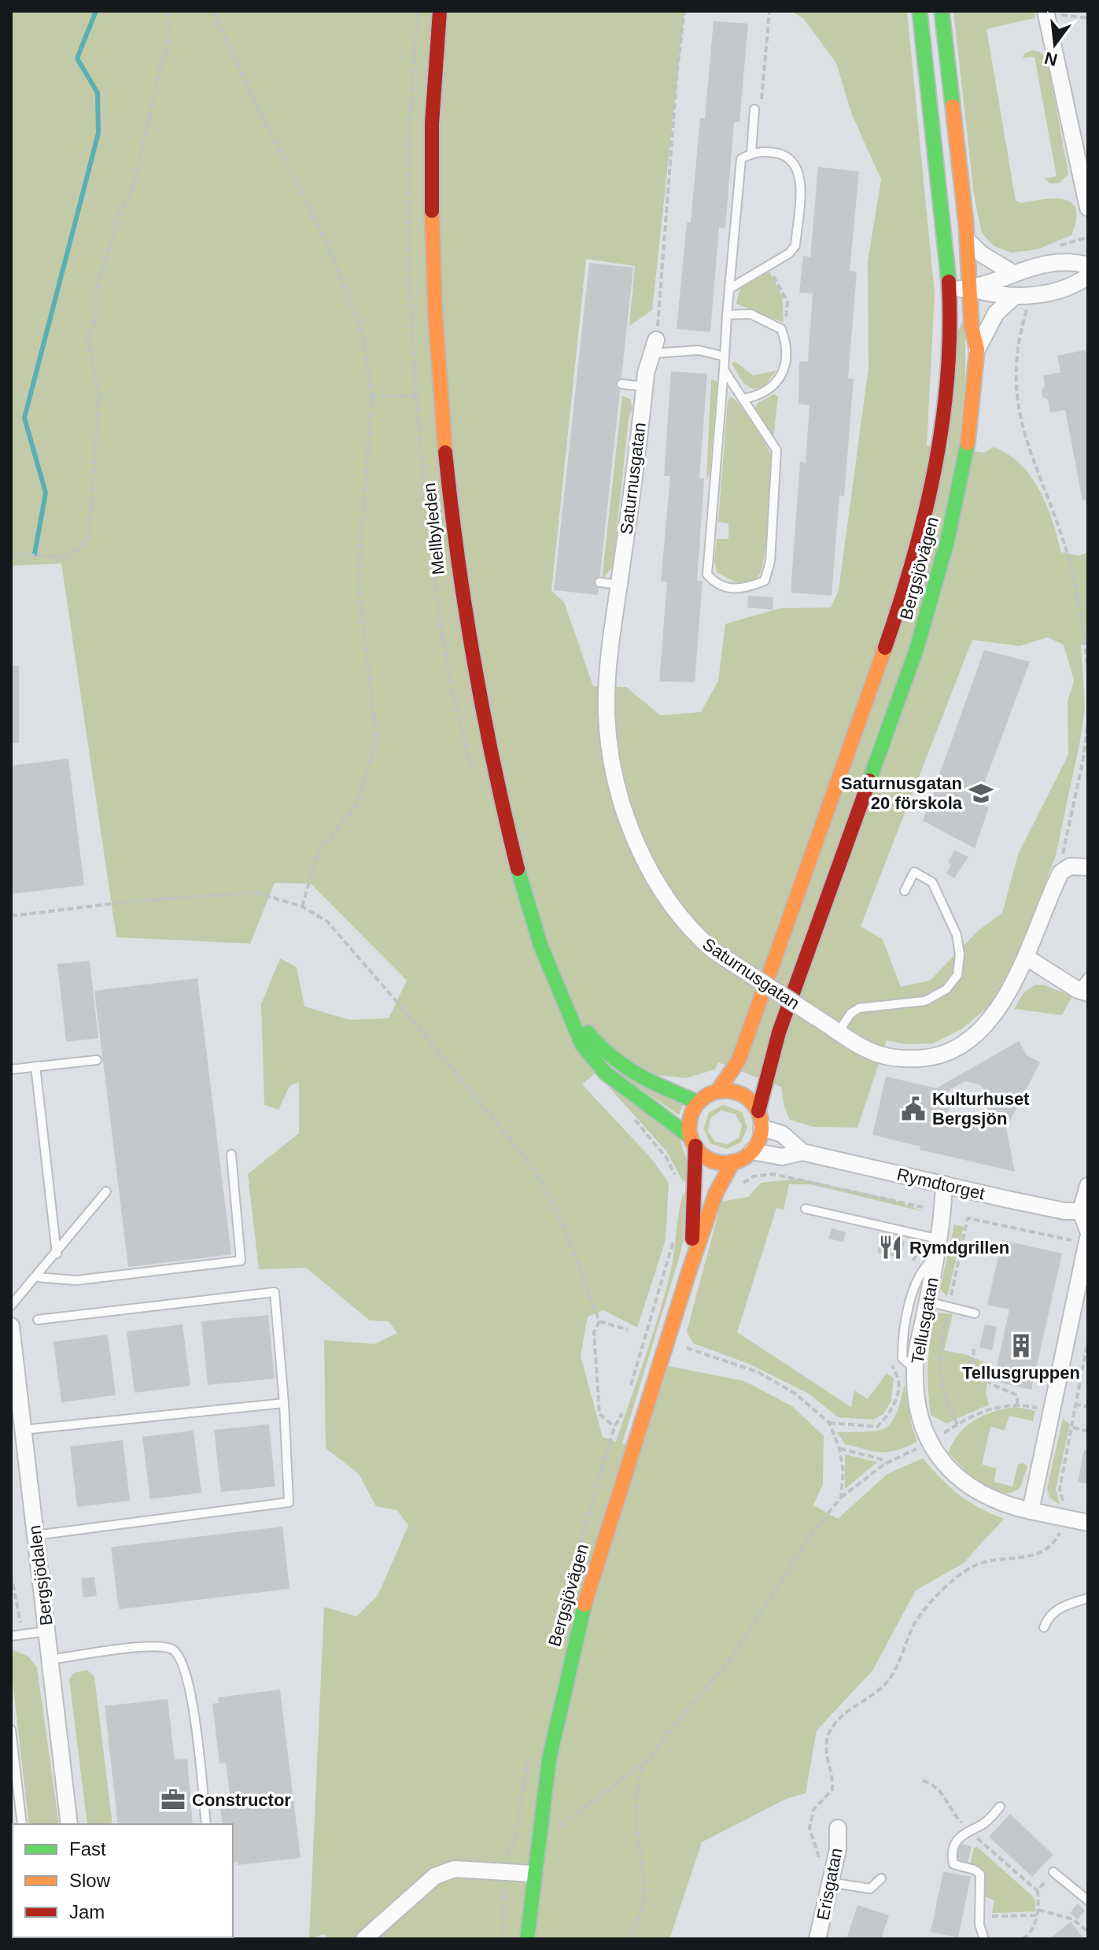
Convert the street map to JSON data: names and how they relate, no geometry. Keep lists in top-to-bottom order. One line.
{"streets":{"main road":["Mellbyleden","Bergsjövägen"],"street":["Saturnusgatan","Rymdtorget","Tellusgatan","Bergsjödalen","Erisgatan"]},"crossings":[["Mellbyleden","Bergsjövägen"],["Mellbyleden","Rymdtorget"],["Bergsjövägen","Rymdtorget"],["Rymdtorget","Tellusgatan"]],"places":{"school or university":["Saturnusgatan 20 förskola"],"public building":["Kulturhuset Bergsjön"],"restaurant":["Rymdgrillen"],"building":["Tellusgruppen"],"office":["Constructor"]},"legend":["Fast","Slow","Jam"],"north":"bottom"}
